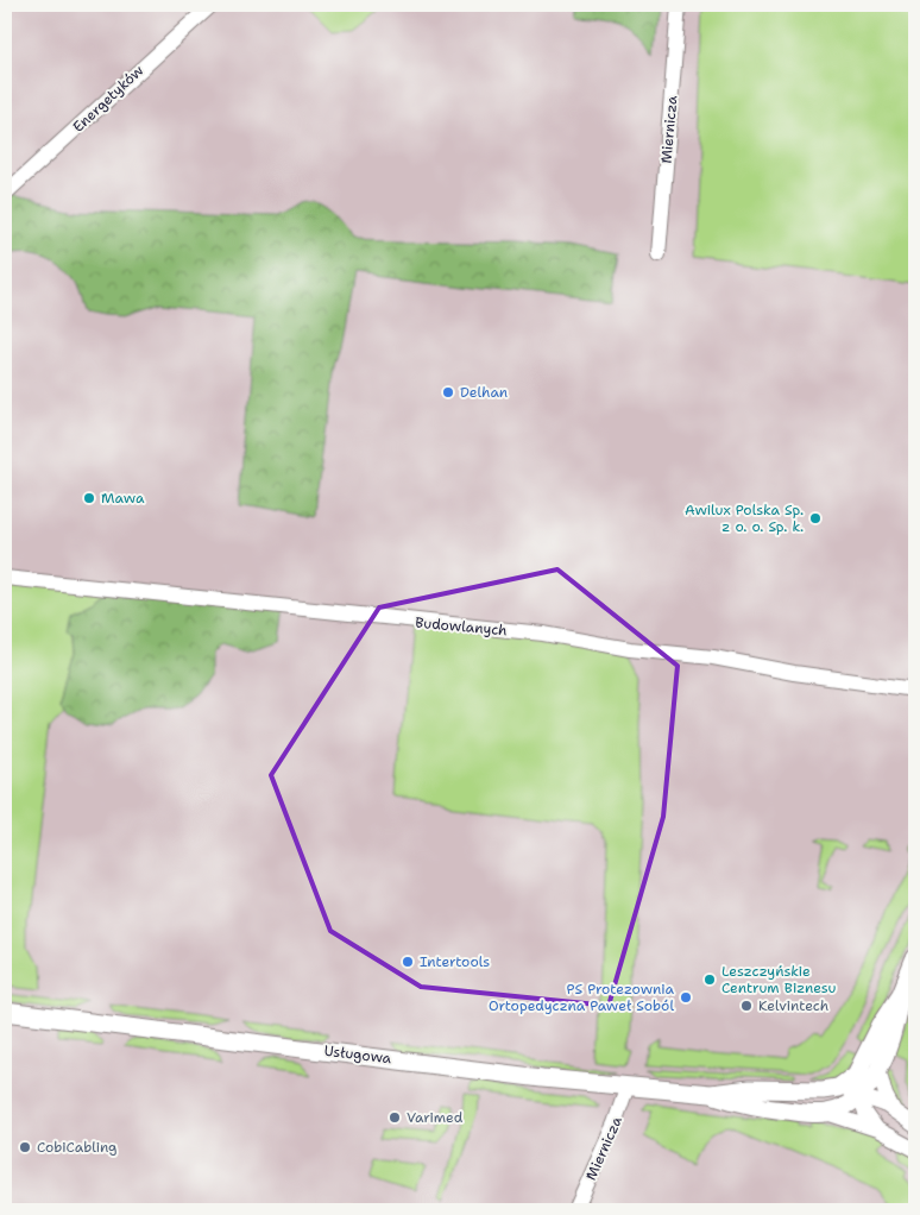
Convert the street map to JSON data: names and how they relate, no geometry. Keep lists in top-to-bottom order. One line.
{"streets":{"street":["Energetyków","Miernicza","Budowlanych","Usługowa"]},"crossings":[["Miernicza","Usługowa"]],"places":["Delhan","Mawa","Awilux Polska Sp. z o. o. Sp. k.","Intertools","Leszczyńskie Centrum Biznesu","PS Protezownia Ortopedyczna Paweł Soból","Kelvintech","Varimed","CobiCabling"]}
